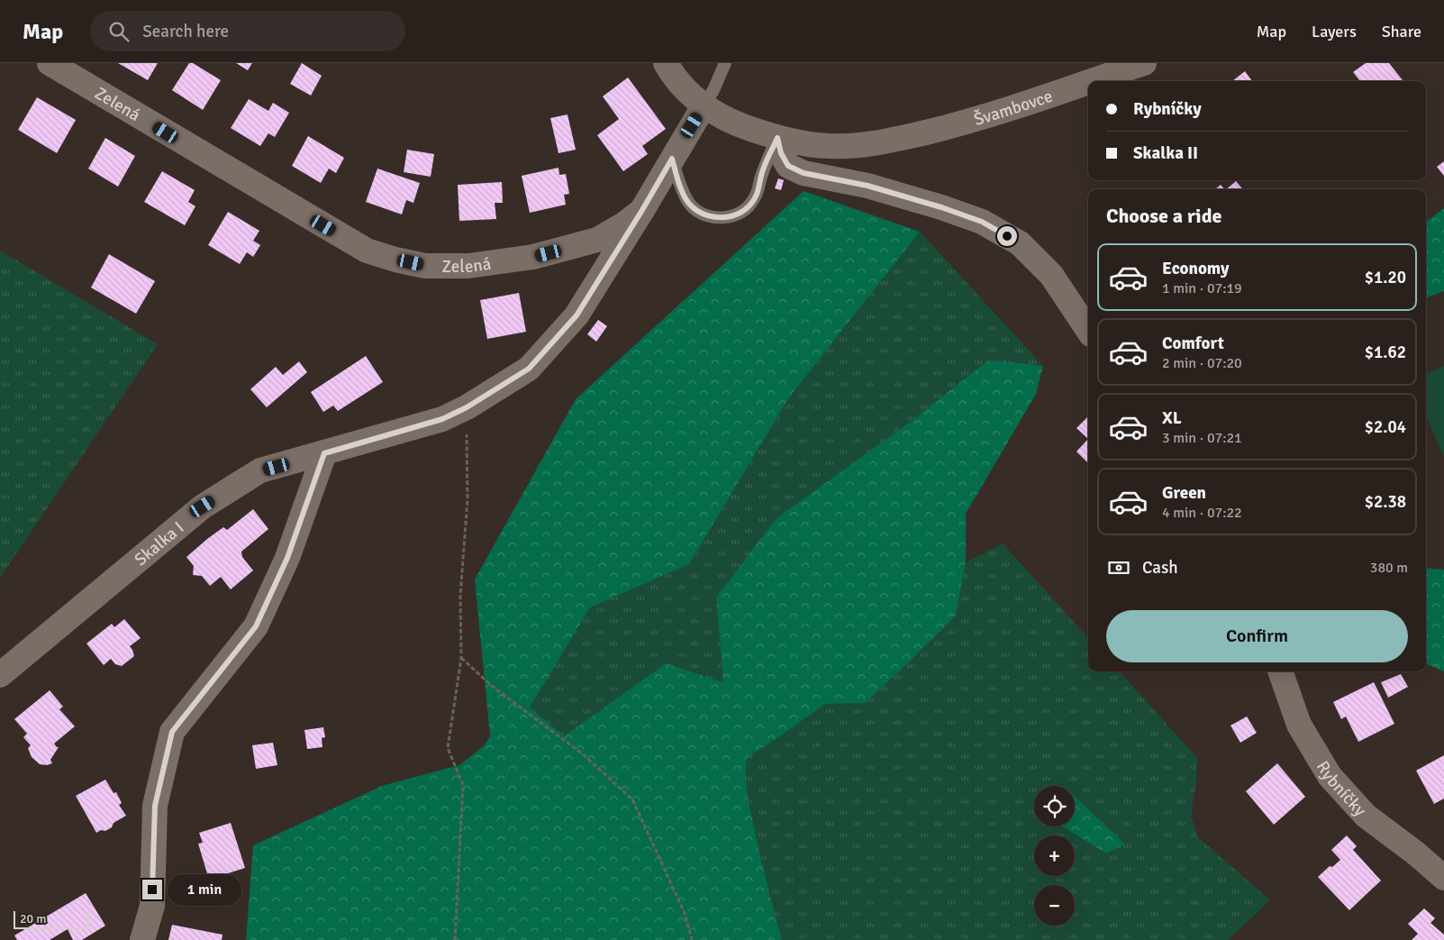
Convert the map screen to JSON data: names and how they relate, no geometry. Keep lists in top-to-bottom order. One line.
{"streets":{"street":["Zelená","Švambovce","Skalka I","Rybníčky"]},"crossings":[["Zelená","Švambovce"],["Zelená","Skalka I"]],"scale_bar":"20 m","page":{"header":"Map","search":"Search here","nav":["Map","Layers","Share"],"banner":["Rybníčky","Skalka II"],"heading":"Choose a ride","list":[{"name":"Economy","note":"1 min · 07:19","value":"$1.20"},{"name":"Comfort","note":"2 min · 07:20","value":"$1.62"},{"name":"XL","note":"3 min · 07:21","value":"$2.04"},{"name":"Green","note":"4 min · 07:22","value":"$2.38"}],"pay":["Cash","380 m"],"buttons":"Confirm","map_buttons":["+","−"],"bubble":"1 min","scale":"20 m"}}
